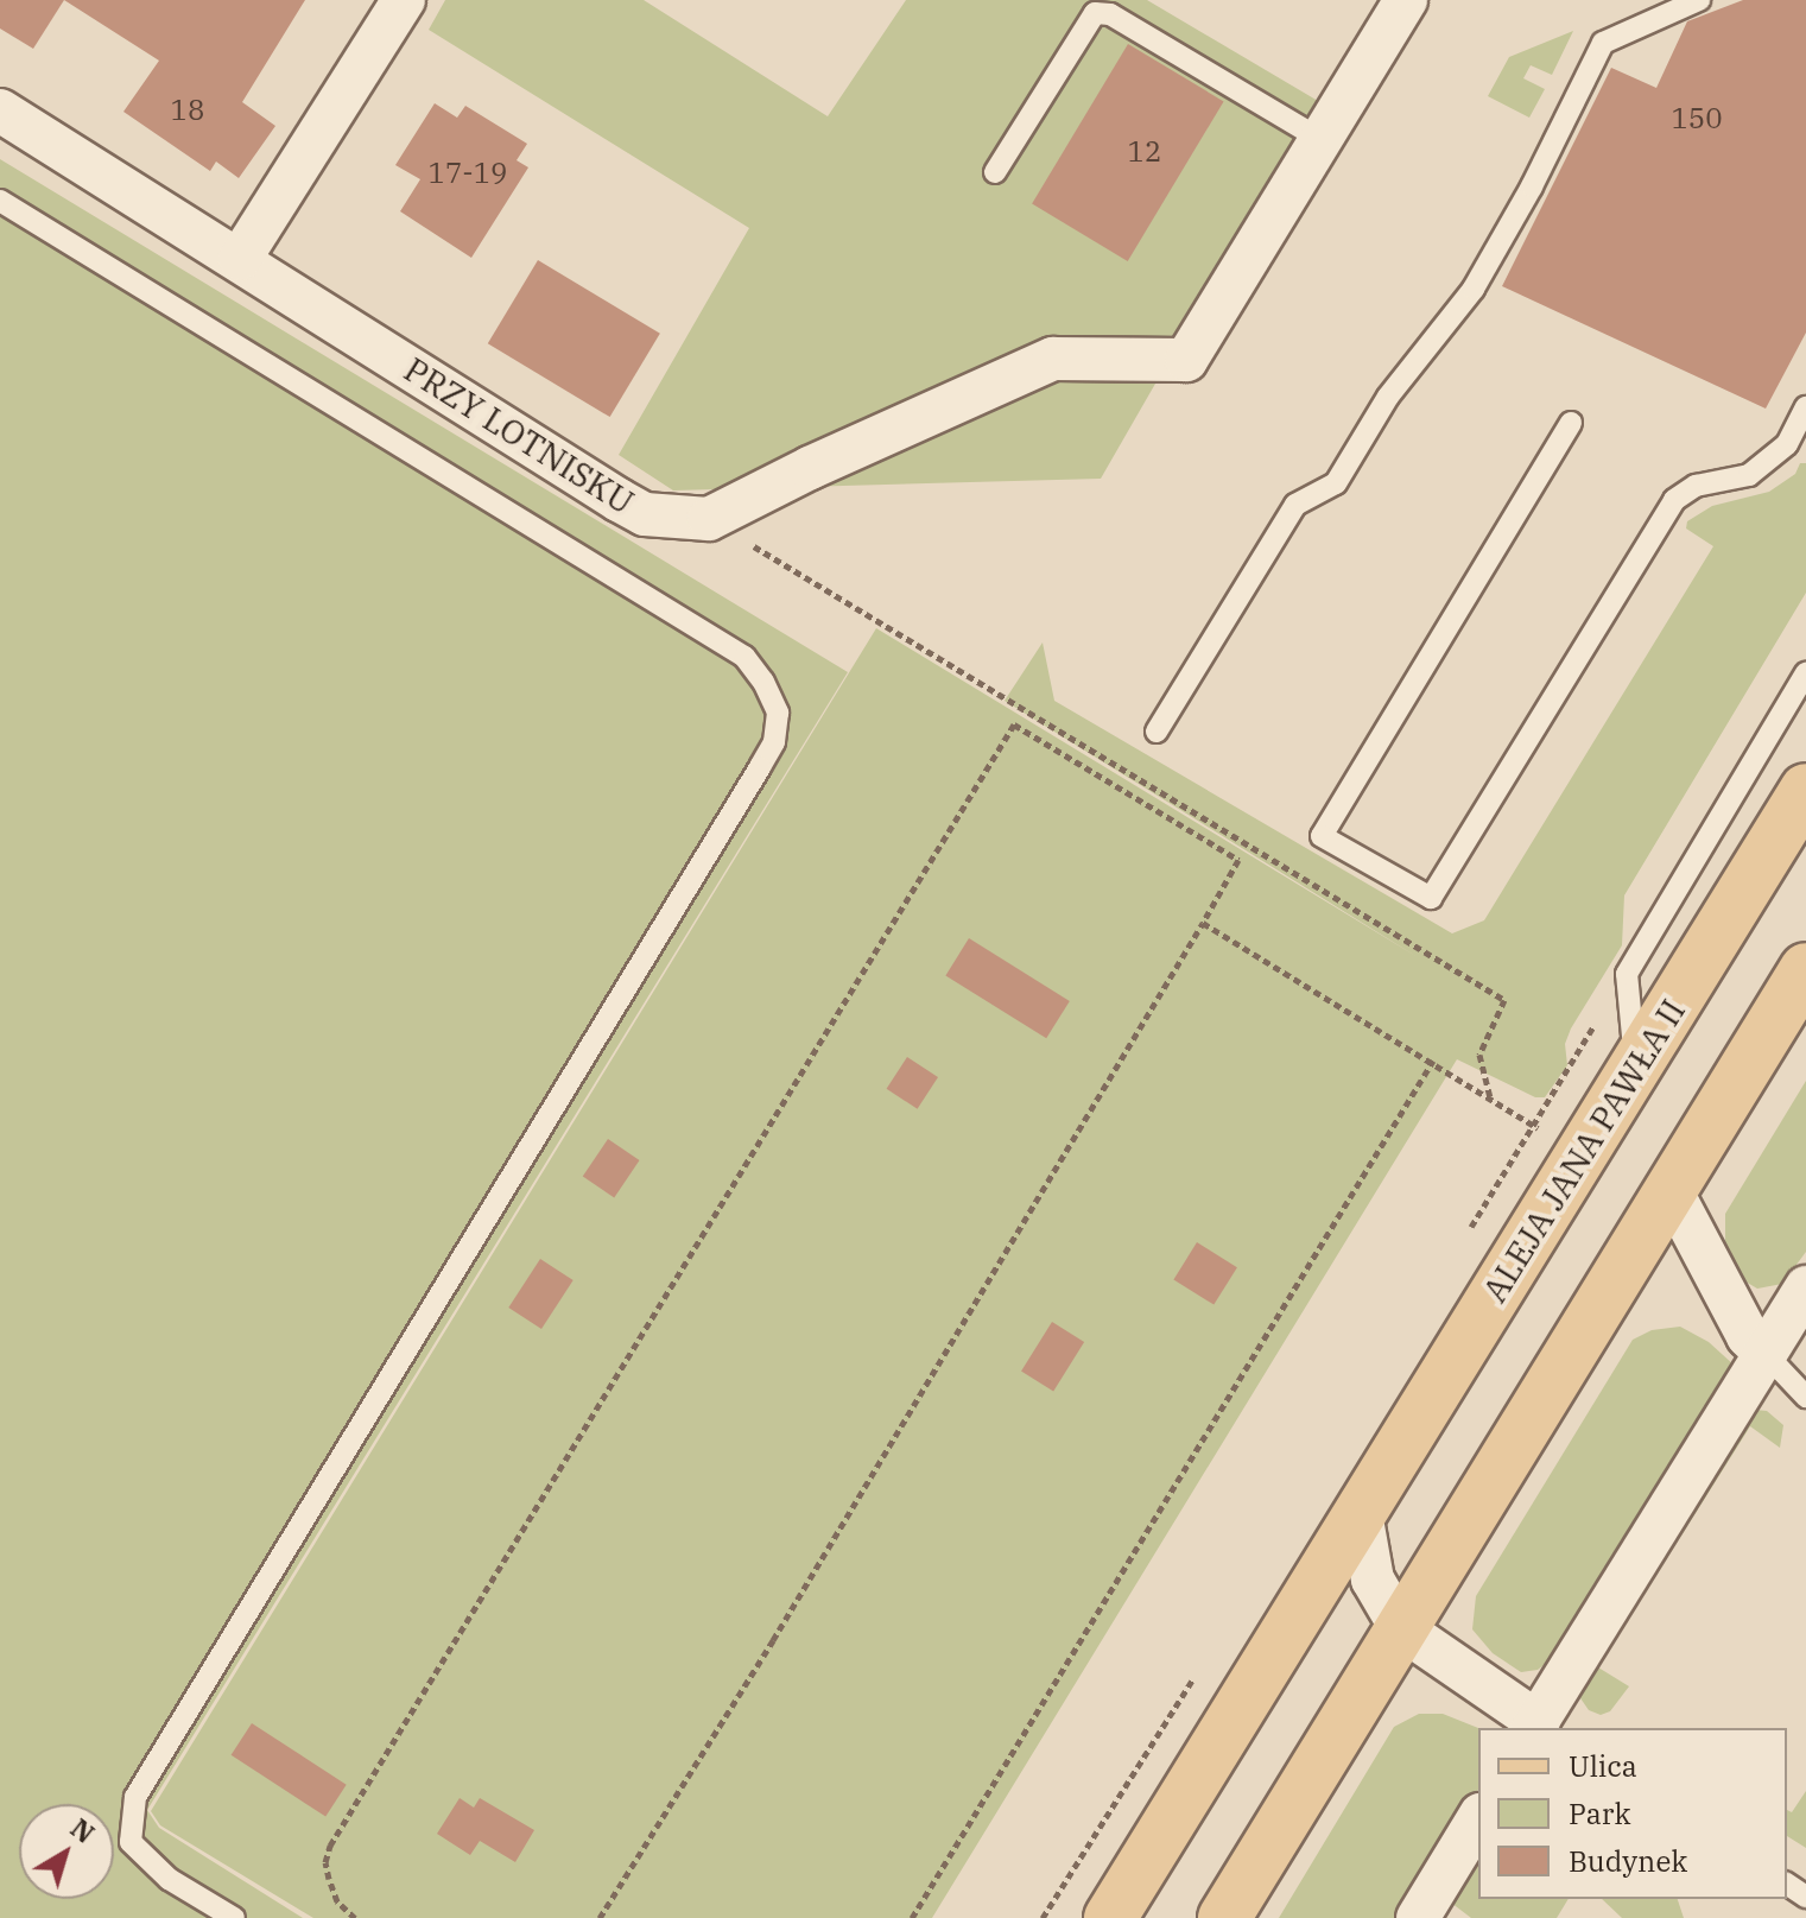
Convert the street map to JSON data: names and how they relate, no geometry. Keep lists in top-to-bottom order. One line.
{"streets":{"main road":["ALEJA JANA PAWŁA II"],"street":["PRZY LOTNISKU"]},"house_numbers":["18","150","12","17-19"],"legend":["Ulica","Park","Budynek"],"north":"top right"}
